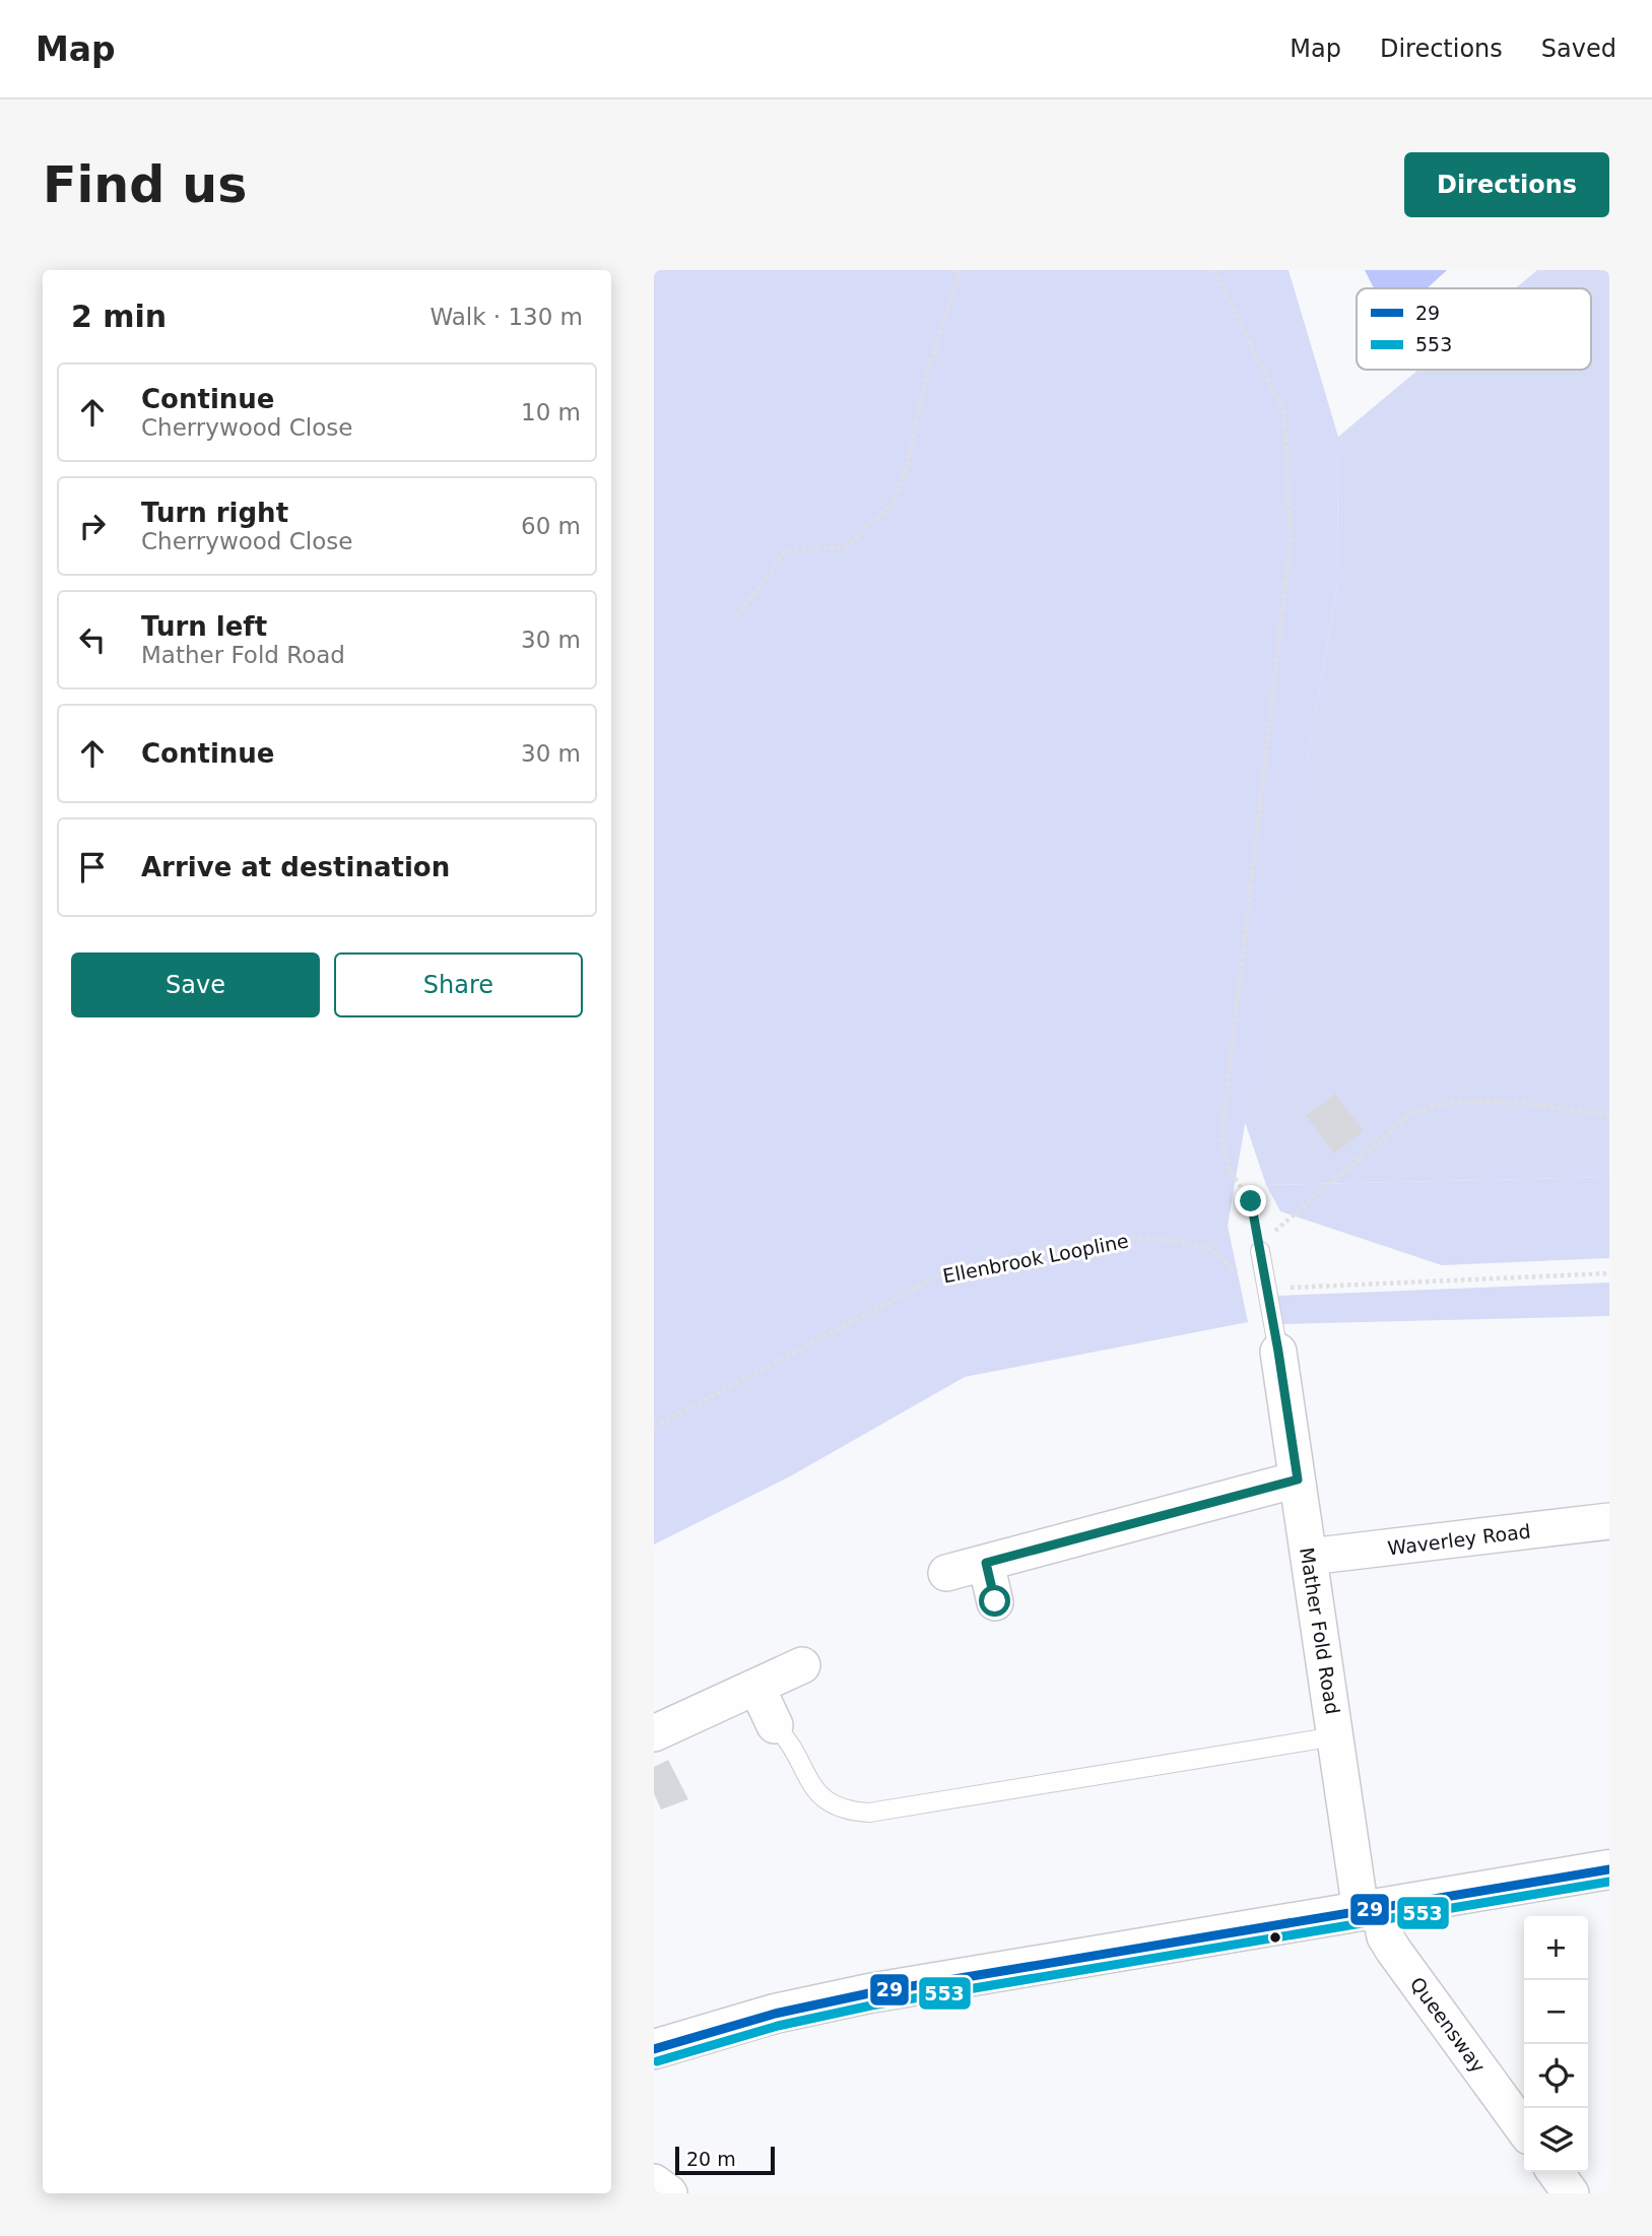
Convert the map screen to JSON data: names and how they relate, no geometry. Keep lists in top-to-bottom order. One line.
{"streets":{"street":["Waverley Road","Mather Fold Road","Queensway"],"path":["Ellenbrook Loopline"]},"crossings":[["Waverley Road","Mather Fold Road"],["Mather Fold Road","Queensway"]],"lines":["transit line 29","transit line 553"],"legend":["29","553"],"scale_bar":"20 m","page":{"header":"Map","nav":["Map","Directions","Saved"],"buttons":["Directions",["Save","Share"]],"title":"Find us","heading":["2 min","Walk · 130 m"],"list":[["Continue","Cherrywood Close","10 m"],["Turn right","Cherrywood Close","60 m"],["Turn left","Mather Fold Road","30 m"],["Continue","30 m"],"Arrive at destination"],"map_buttons":["+","−"],"scale":"20 m"}}
